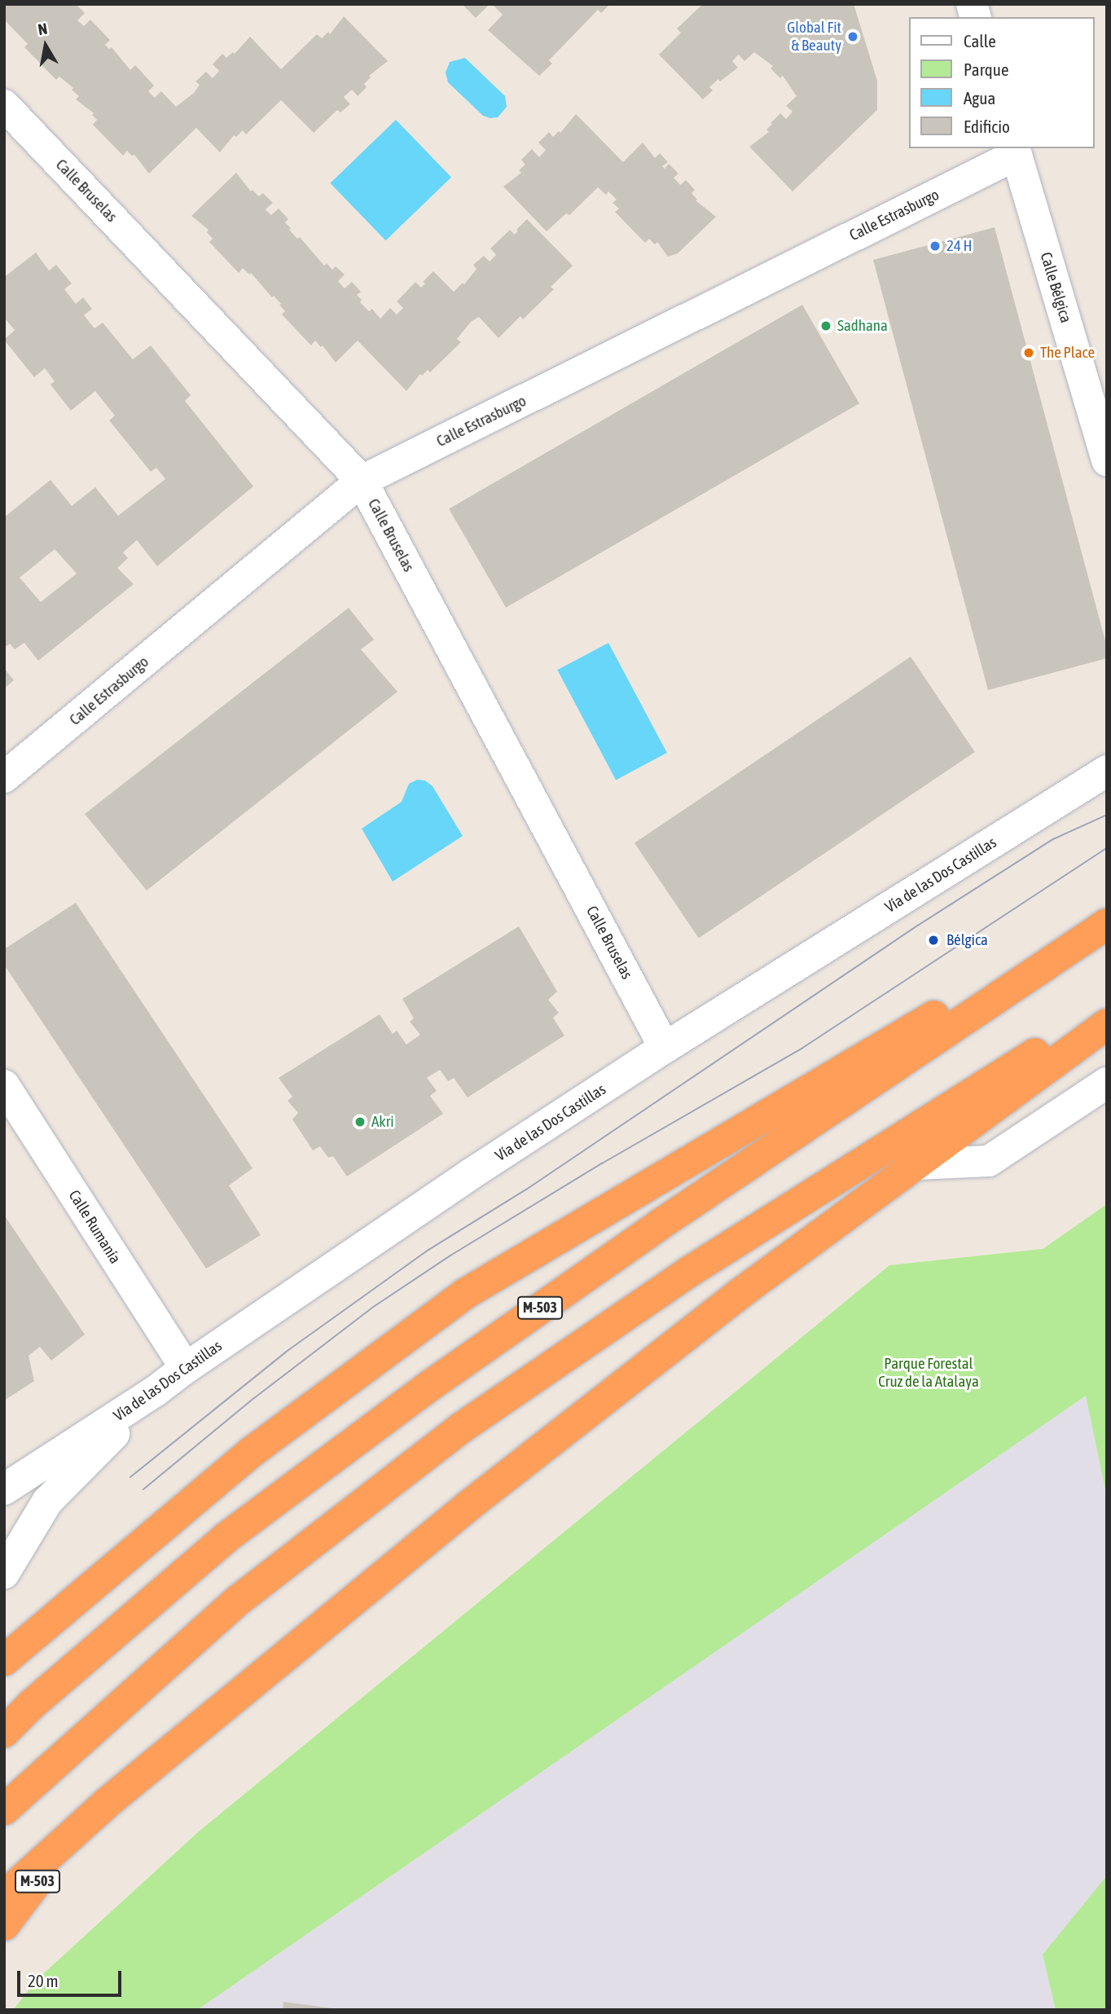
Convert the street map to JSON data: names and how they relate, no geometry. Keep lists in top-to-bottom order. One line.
{"streets":{"highway":["M-503"],"street":["Calle Bruselas","Calle Estrasburgo","Calle Bélgica","Vía de las Dos Castillas","Calle Rumanía"]},"crossings":[["Calle Bruselas","Calle Estrasburgo"],["Calle Bruselas","Vía de las Dos Castillas"],["Calle Estrasburgo","Calle Bélgica"],["Vía de las Dos Castillas","Calle Rumanía"]],"parks":["Parque Forestal Cruz de la Atalaya"],"places":["Global Fit & Beauty","24 H","Sadhana","The Place","Bélgica","Akri"],"legend":["Calle","Parque","Agua","Edificio"],"scale_bar":"20 m","north":"top"}
